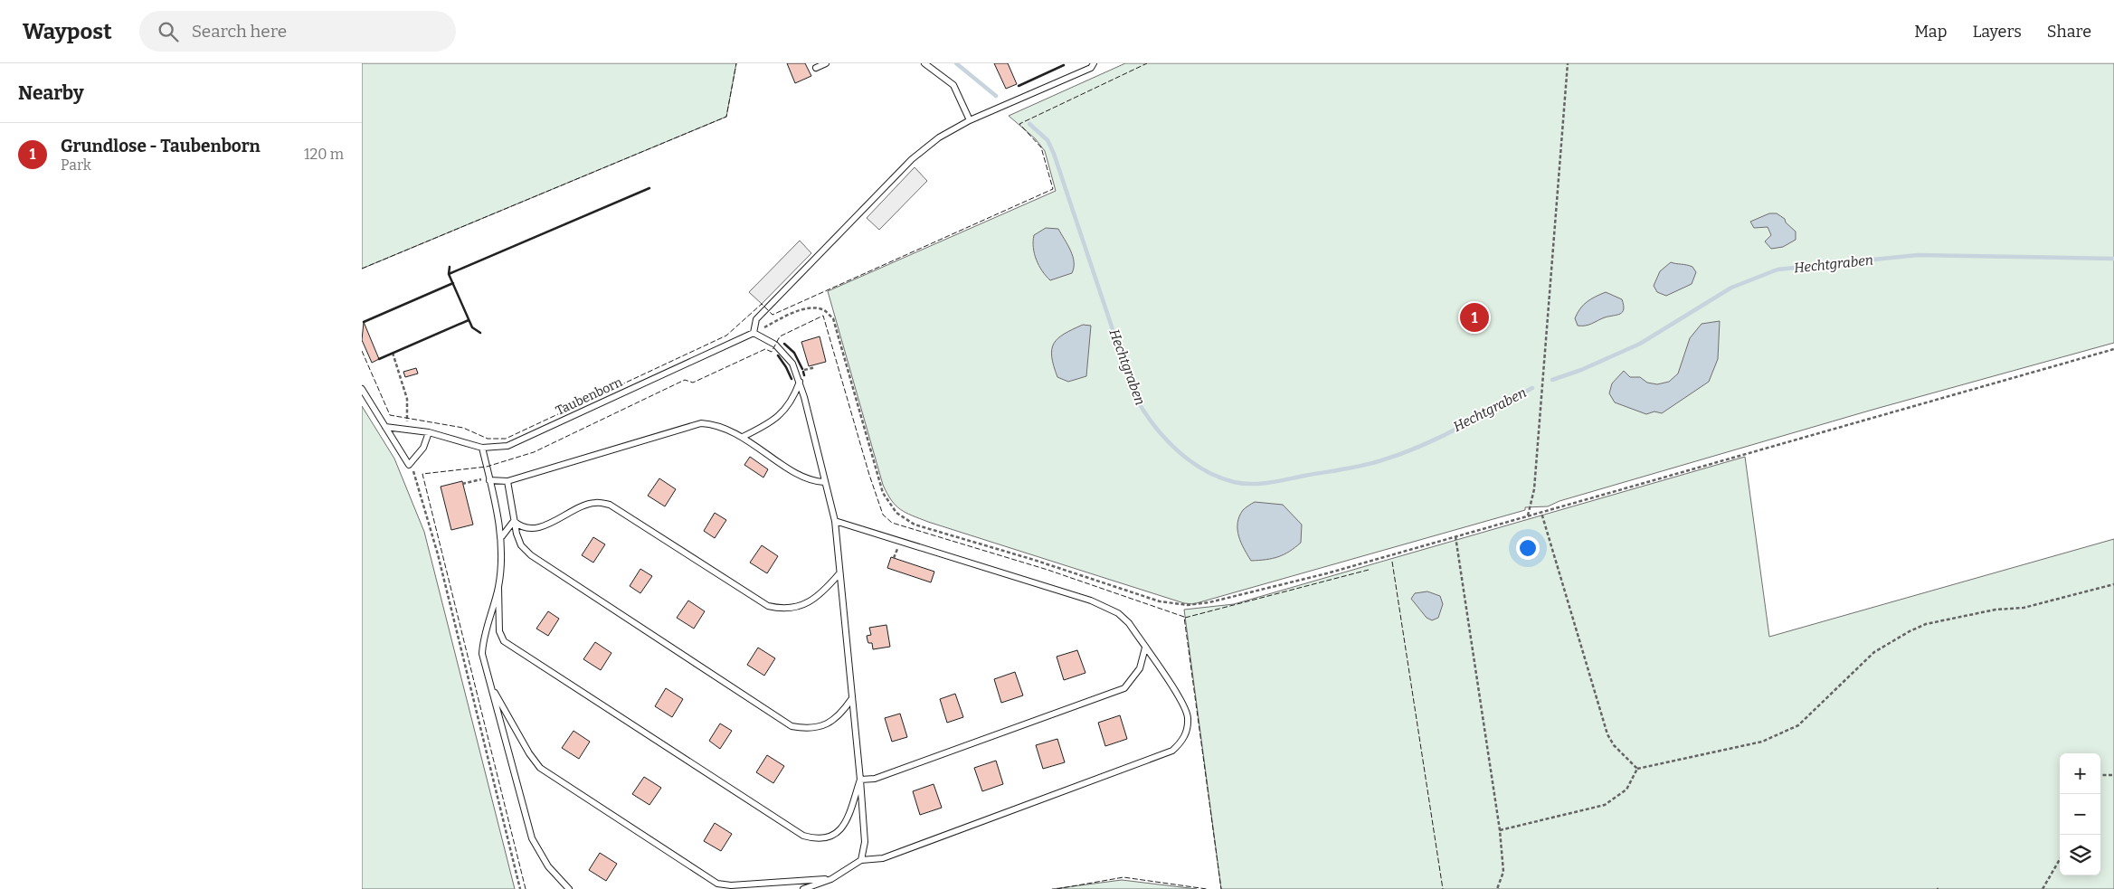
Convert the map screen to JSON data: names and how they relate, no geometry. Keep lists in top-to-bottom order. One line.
{"streets":{"lane":["Taubenborn"]},"water":["Hechtgraben"],"page":{"header":"Waypost","search":"Search here","nav":["Map","Layers","Share"],"heading":"Nearby","list":[{"mark":"1","name":"Grundlose - Taubenborn","note":"Park","value":"120 m"}],"pins":"1","map_buttons":["+","−"]}}
